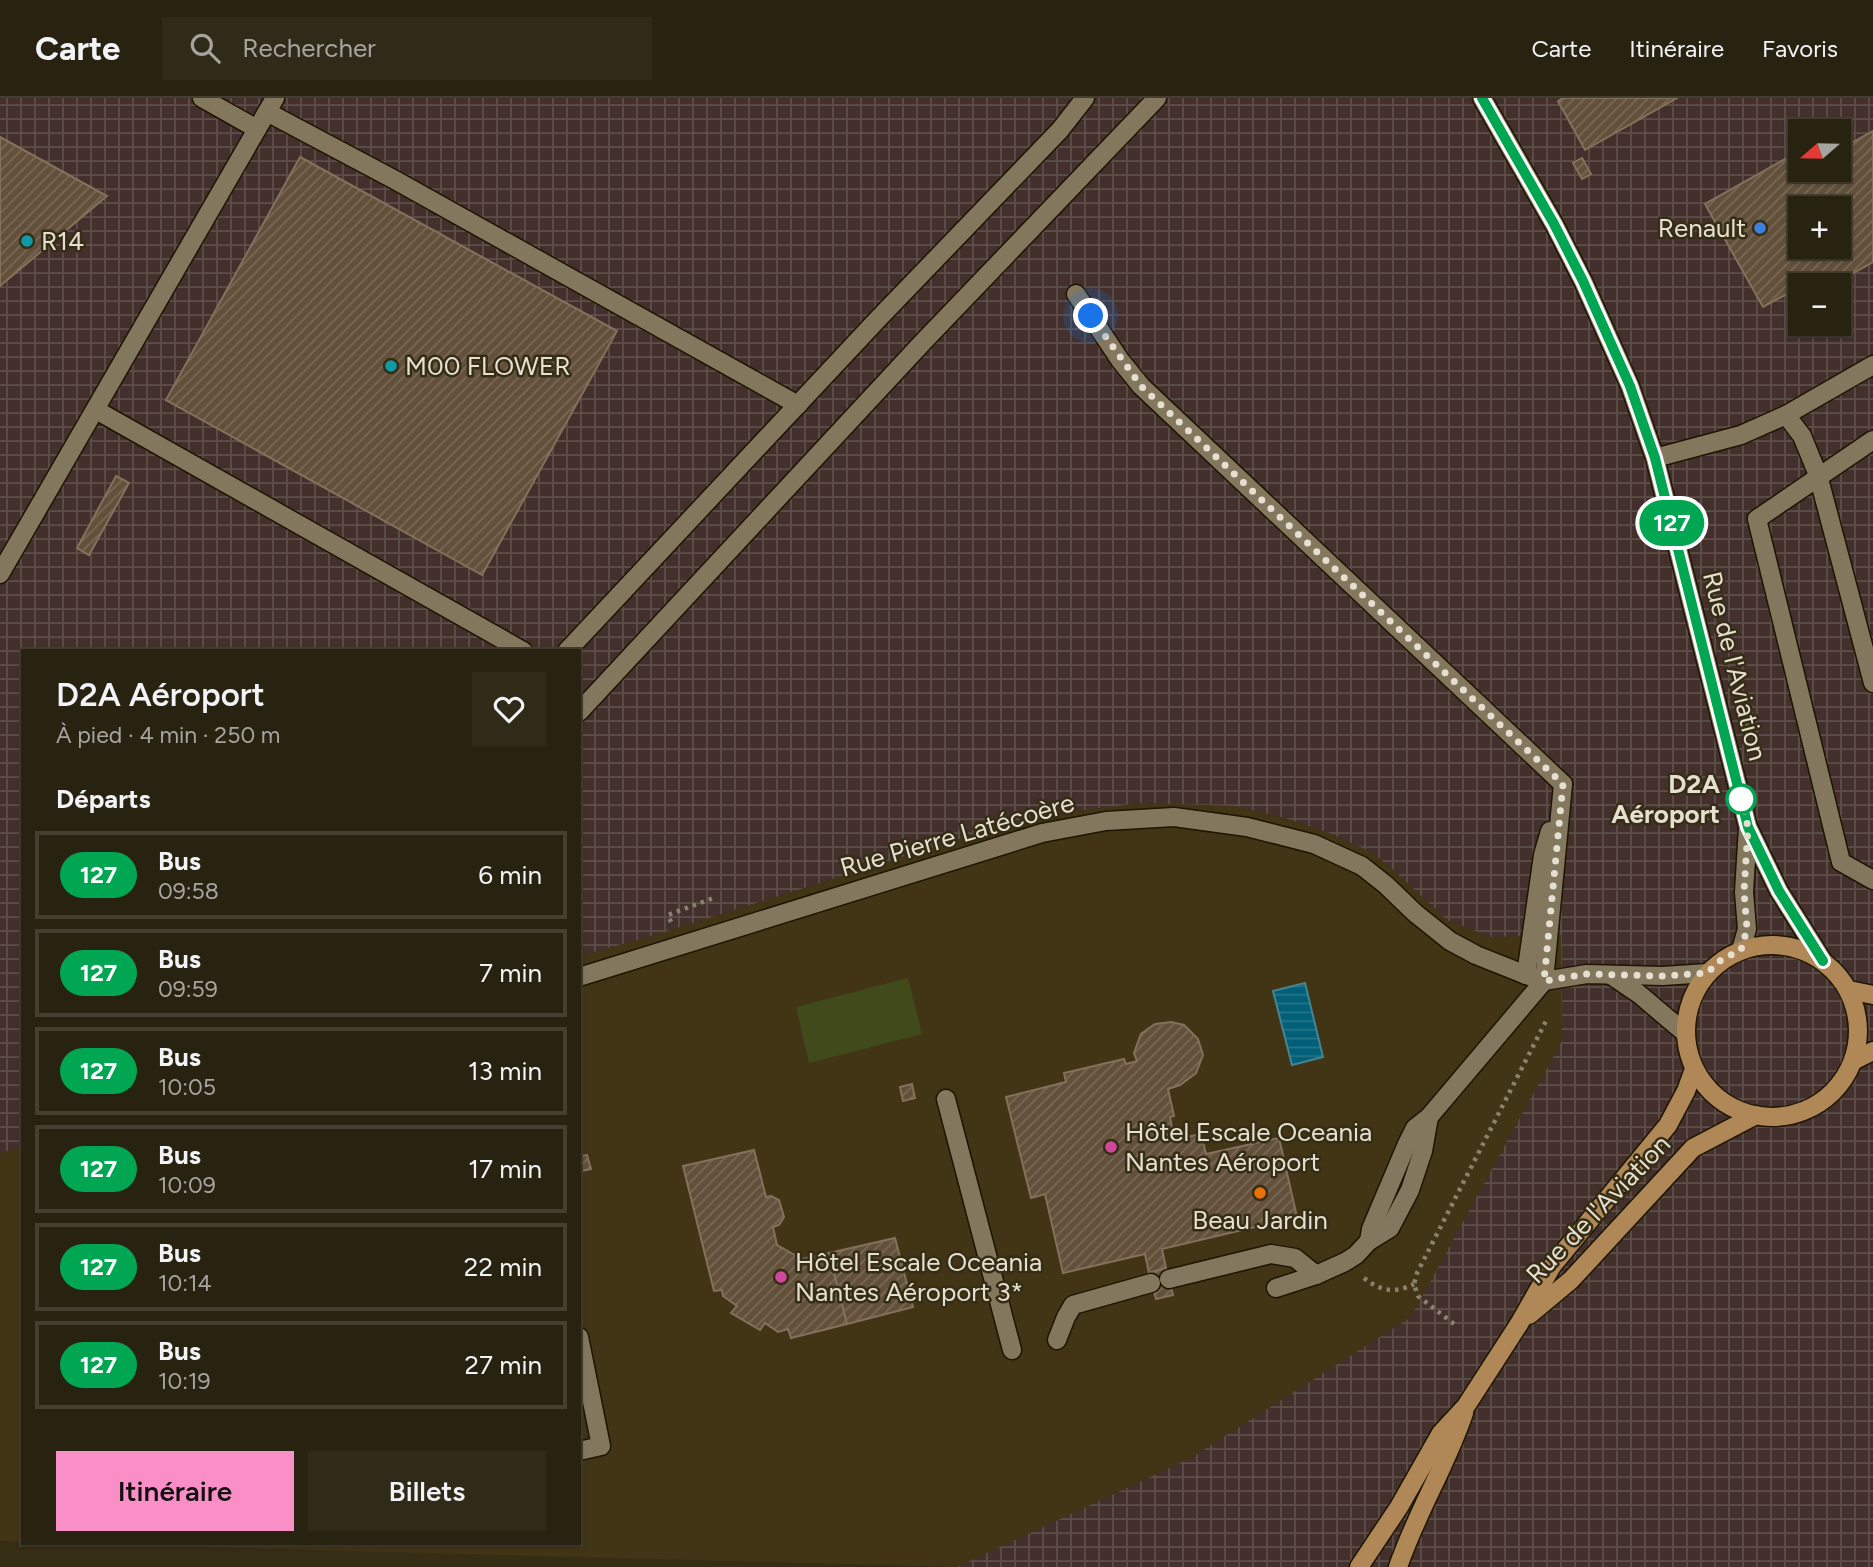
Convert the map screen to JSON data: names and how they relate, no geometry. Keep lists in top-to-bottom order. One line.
{"streets":{"main road":["Rue de l'Aviation"],"street":["Rue Pierre Latécoère"]},"crossings":[["Rue de l'Aviation","Rue Pierre Latécoère"]],"places":["Renault","R14","M00 FLOWER","D2A Aéroport","Hôtel Escale Oceania Nantes Aéroport","Beau Jardin","Hôtel Escale Oceania Nantes Aéroport 3*"],"lines":["bus line 127"],"north":"left","page":{"header":"Carte","search":"Rechercher","nav":["Carte","Itinéraire","Favoris"],"on_map":"127","map_buttons":["+","−"],"heading":[["D2A Aéroport","À pied · 4 min · 250 m"],"Départs"],"list":[{"mark":"127","name":"Bus","note":"09:58","value":"6 min"},{"mark":"127","name":"Bus","note":"09:59","value":"7 min"},{"mark":"127","name":"Bus","note":"10:05","value":"13 min"},{"mark":"127","name":"Bus","note":"10:09","value":"17 min"},{"mark":"127","name":"Bus","note":"10:14","value":"22 min"},{"mark":"127","name":"Bus","note":"10:19","value":"27 min"}],"buttons":["Itinéraire","Billets"]}}
